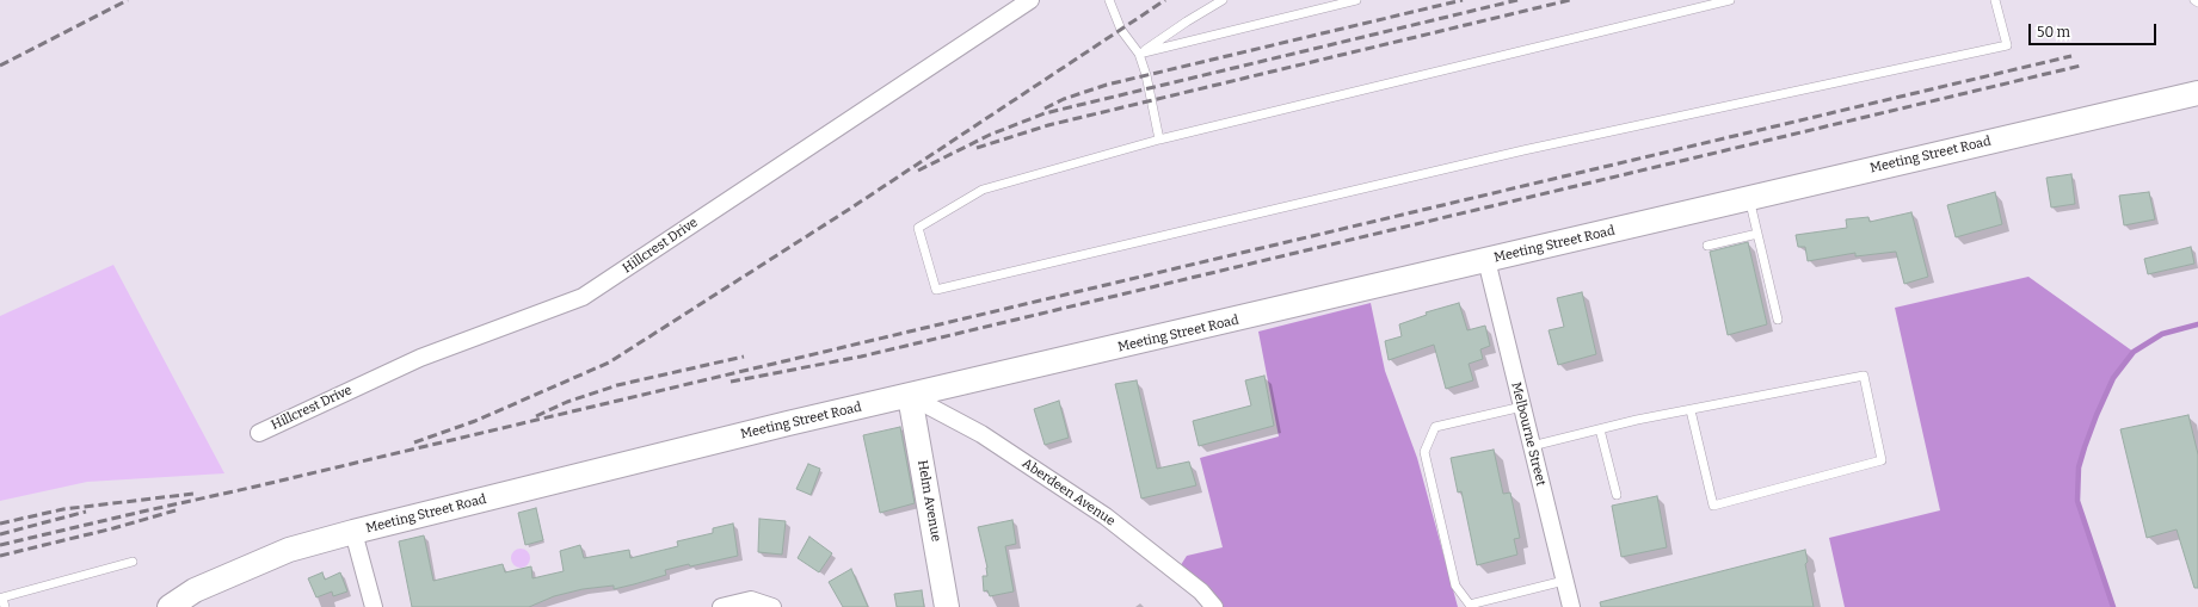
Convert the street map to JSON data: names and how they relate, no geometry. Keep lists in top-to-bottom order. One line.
{"streets":{"street":["Meeting Street Road","Hillcrest Drive","Melbourne Street","Aberdeen Avenue","Helm Avenue"]},"crossings":[["Meeting Street Road","Melbourne Street"],["Meeting Street Road","Aberdeen Avenue"],["Meeting Street Road","Helm Avenue"],["Aberdeen Avenue","Helm Avenue"]],"scale_bar":"50 m"}
